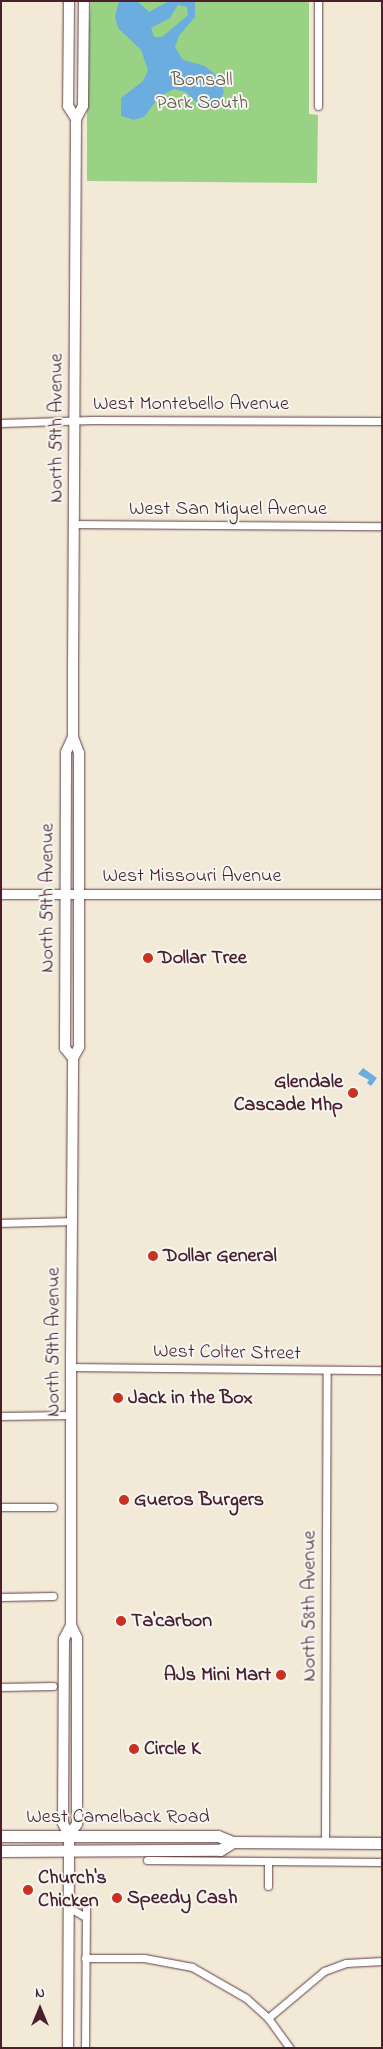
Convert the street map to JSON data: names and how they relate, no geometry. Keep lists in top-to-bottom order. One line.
{"streets":{"main road":["North 59th Avenue","West Camelback Road"],"street":["West Montebello Avenue","West San Miguel Avenue","West Missouri Avenue","West Colter Street","North 58th Avenue"]},"crossings":[["West Montebello Avenue","North 59th Avenue"],["North 59th Avenue","West San Miguel Avenue"],["North 59th Avenue","West Missouri Avenue"],["North 59th Avenue","West Colter Street"],["North 59th Avenue","West Camelback Road"],["West Colter Street","North 58th Avenue"],["North 58th Avenue","West Camelback Road"]],"parks":["Bonsall Park South"],"places":["Dollar Tree","Glendale Cascade Mhp","Dollar General","Jack in the Box","Gueros Burgers","Ta'carbon","AJs Mini Mart","Circle K","Church's Chicken","Speedy Cash"],"north":"top"}
